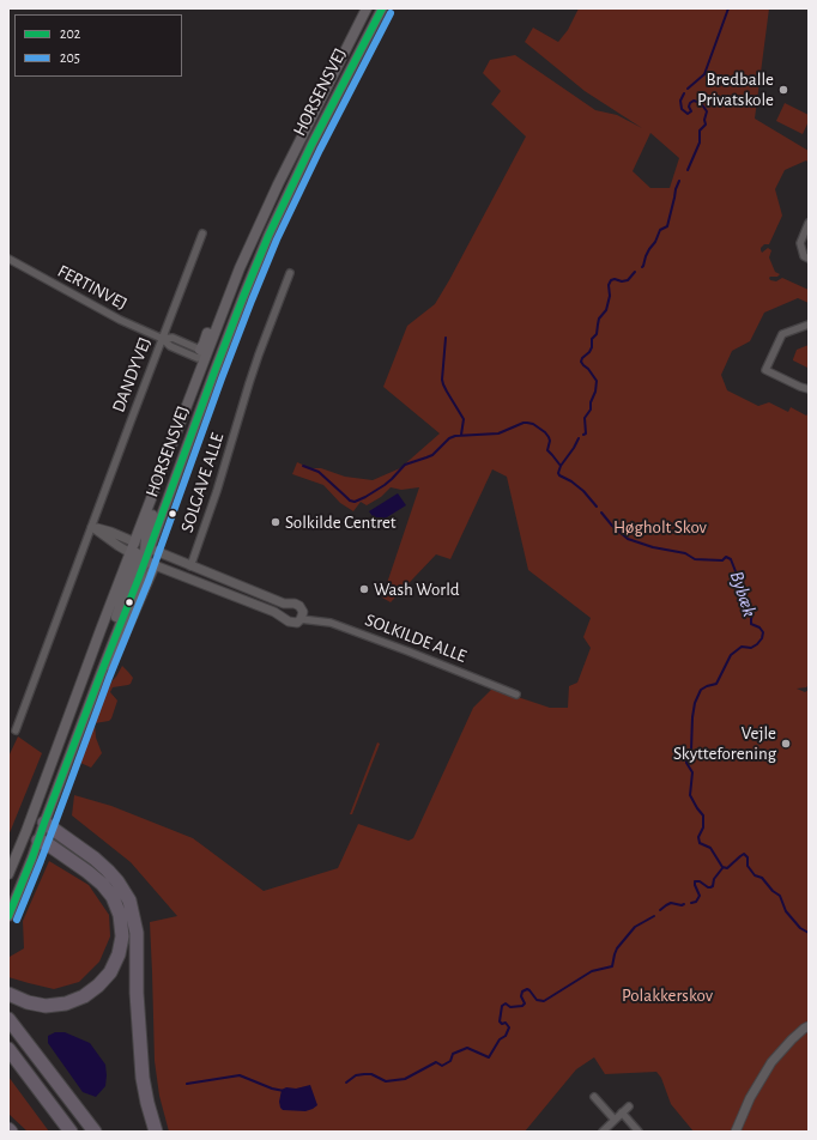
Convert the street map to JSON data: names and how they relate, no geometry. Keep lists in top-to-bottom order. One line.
{"streets":{"main road":["HORSENSVEJ"],"street":["FERTINVEJ","DANDYVEJ","SOLGAVE ALLE","SOLKILDE ALLE"]},"crossings":[["HORSENSVEJ","FERTINVEJ"],["HORSENSVEJ","SOLKILDE ALLE"],["FERTINVEJ","DANDYVEJ"],["SOLGAVE ALLE","SOLKILDE ALLE"]],"water":["Bybæk"],"parks":["Høgholt Skov","Polakkerskov"],"places":["Bredballe Privatskole","Solkilde Centret","Wash World","Vejle Skytteforening"],"lines":["transit line 202","transit line 205"],"legend":["202","205"]}
